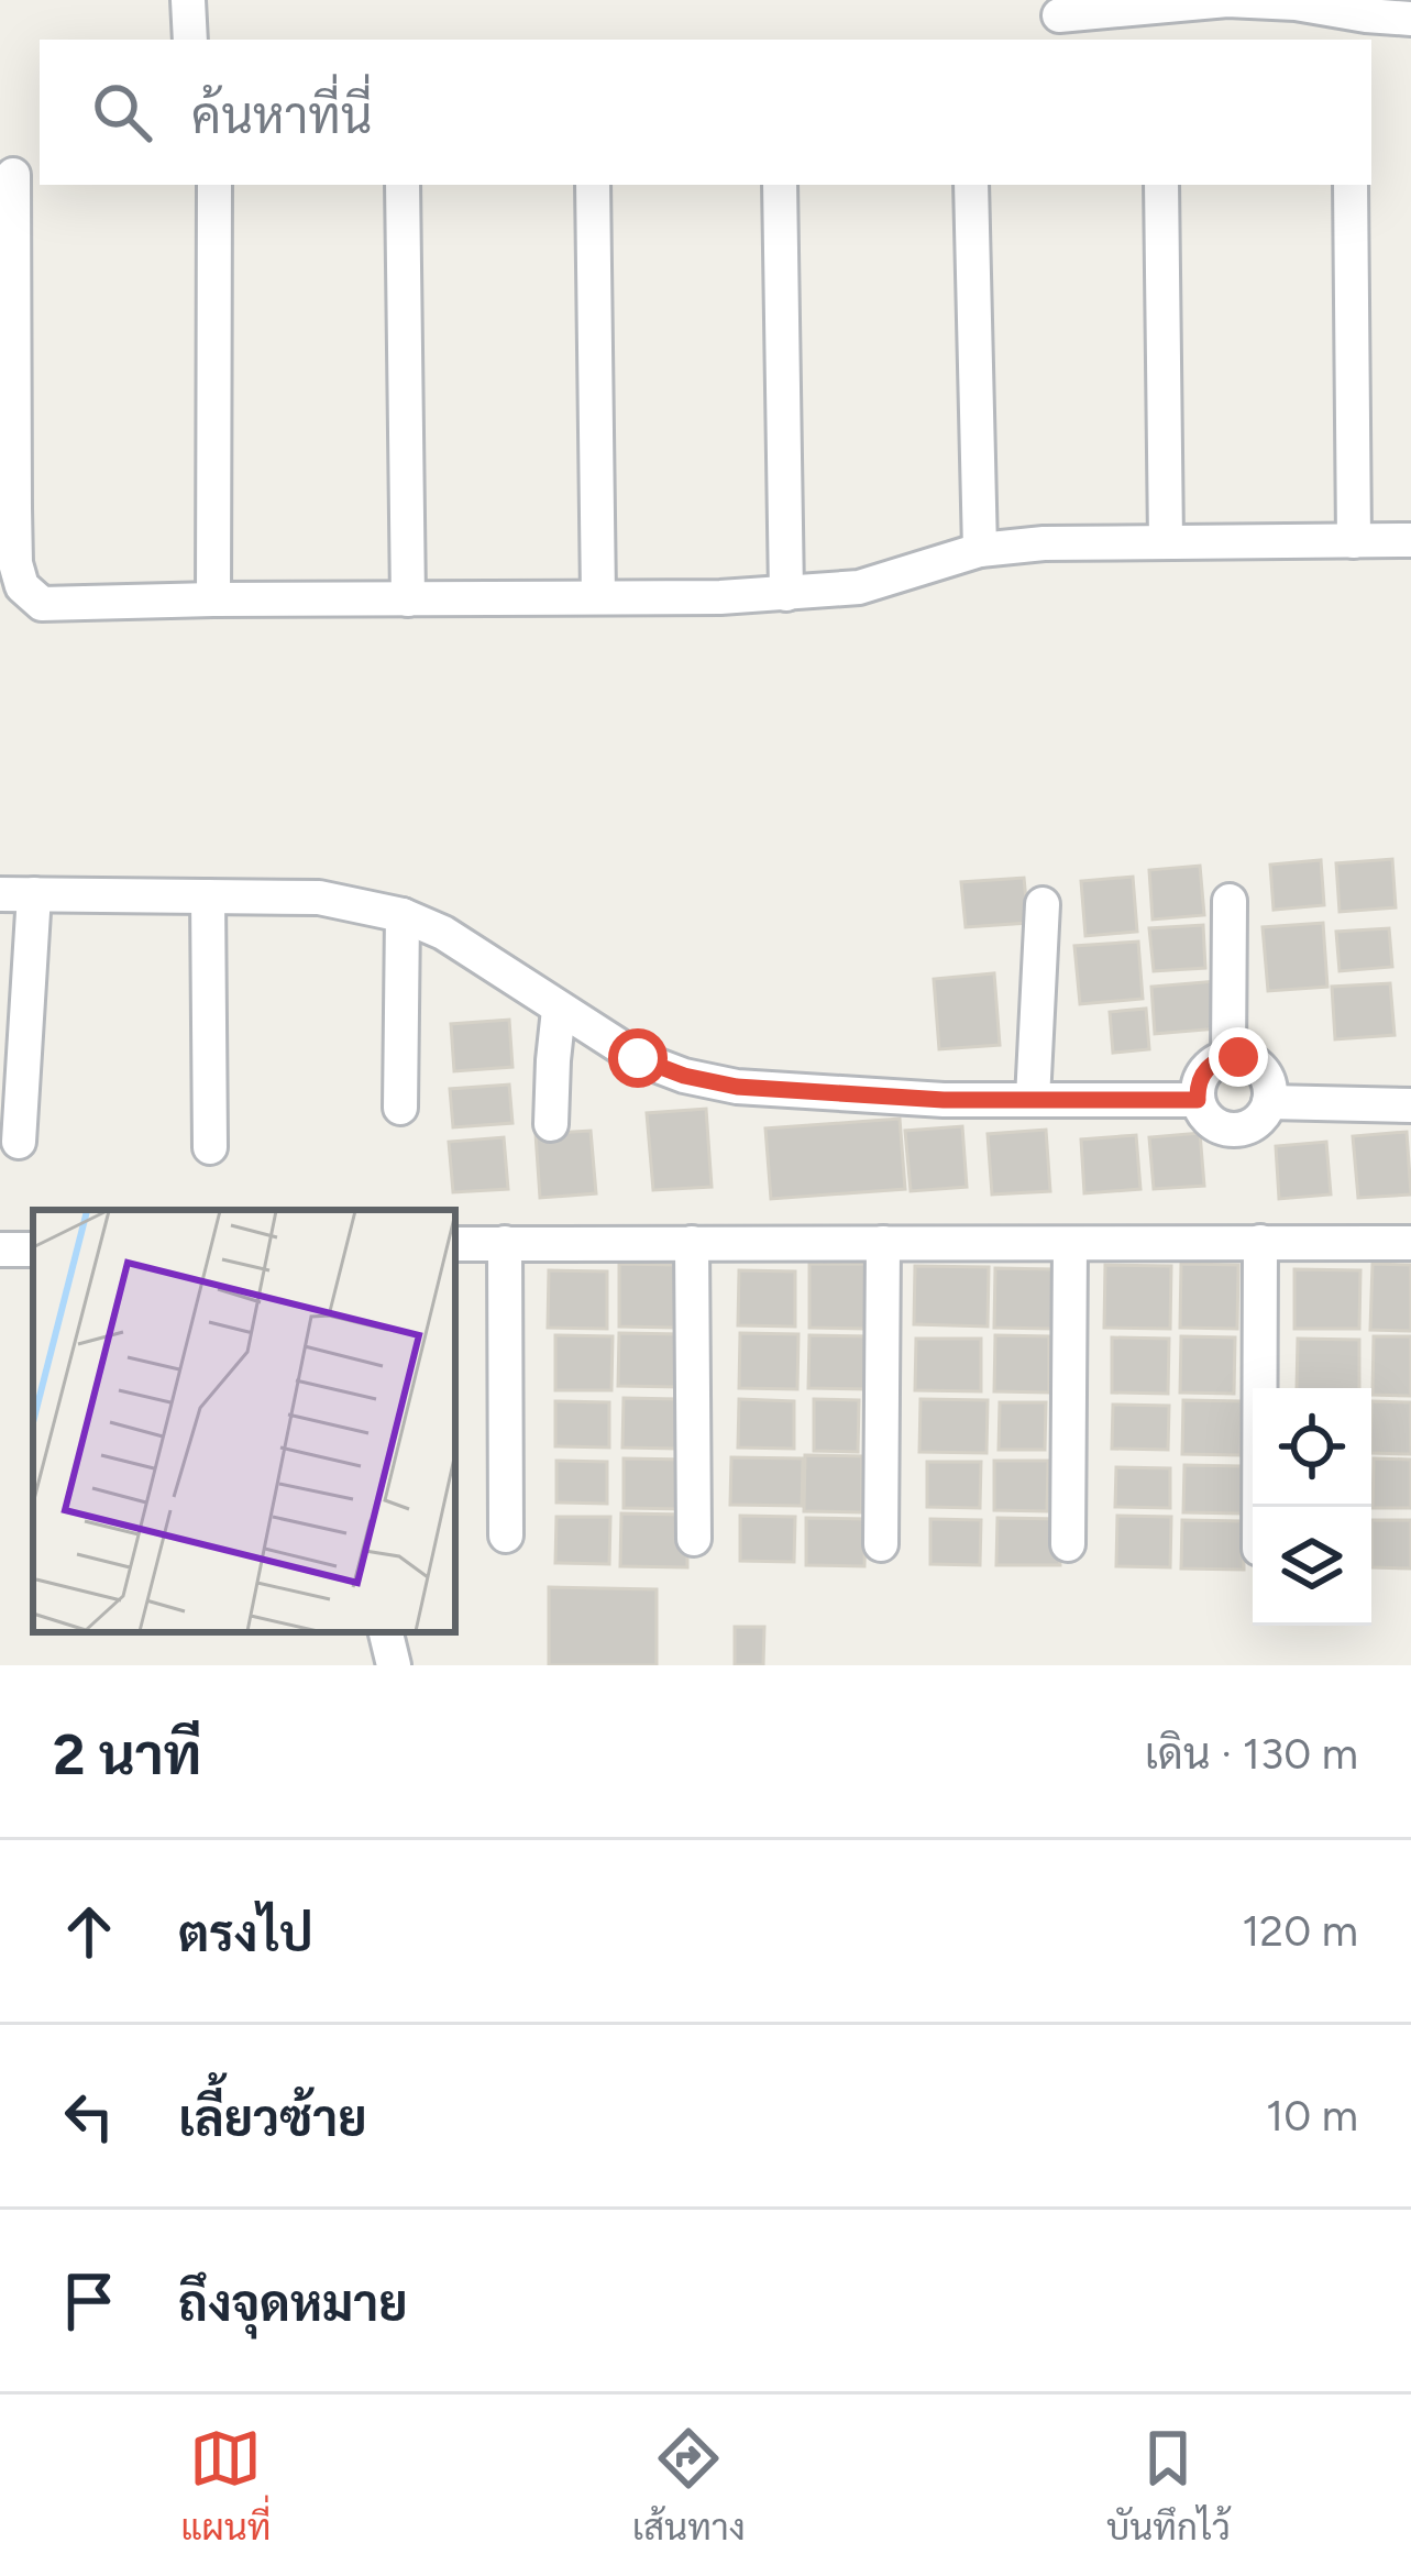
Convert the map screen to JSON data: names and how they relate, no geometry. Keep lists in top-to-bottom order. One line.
{"page":{"search":"ค้นหาที่นี่","heading":["2 นาที","เดิน · 130 m"],"list":[["ตรงไป","120 m"],["เลี้ยวซ้าย","10 m"],"ถึงจุดหมาย"],"nav":["แผนที่","เส้นทาง","บันทึกไว้"]}}
